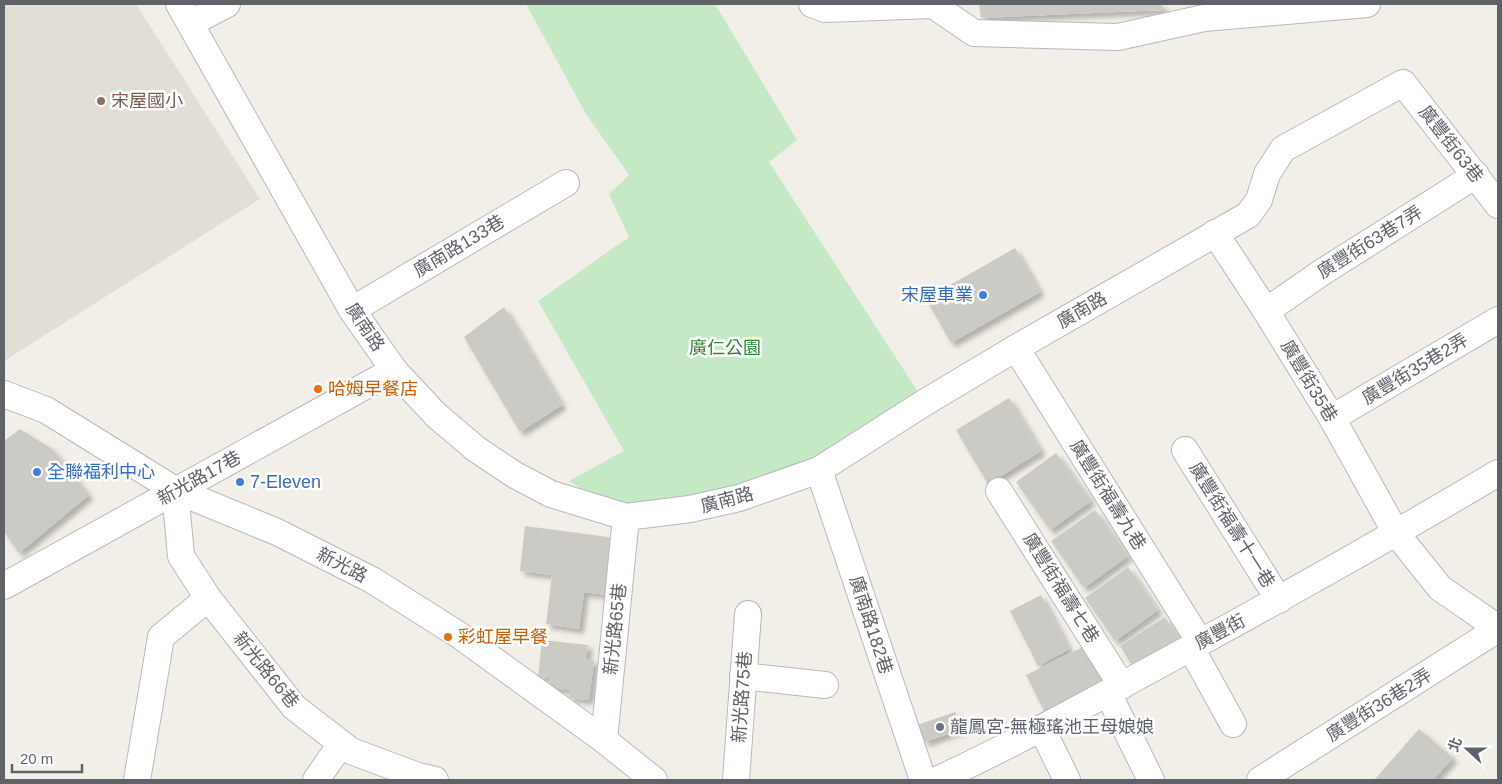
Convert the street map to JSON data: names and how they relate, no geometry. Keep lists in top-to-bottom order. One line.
{"streets":{"street":["廣豐街63巷","廣豐街63巷7弄","廣南路133巷","廣南路","廣豐街35巷2弄","廣豐街35巷","新光路17巷","廣豐街福壽九巷","廣豐街福壽十一巷","新光路","廣豐街福壽七巷","廣南路182巷","新光路65巷","廣豐街","新光路66巷","新光路75巷","廣豐街36巷2弄"]},"crossings":[["廣豐街63巷","廣豐街63巷7弄"],["廣豐街63巷","廣南路"],["廣豐街63巷7弄","廣豐街35巷"],["廣南路133巷","廣南路"],["廣南路","廣豐街35巷"],["廣南路","新光路17巷"],["廣南路","廣豐街福壽九巷"],["廣南路","廣南路182巷"],["廣南路","新光路65巷"],["廣豐街35巷2弄","廣豐街35巷"],["廣豐街35巷","廣豐街"],["廣豐街35巷","廣豐街36巷2弄"],["新光路17巷","新光路"],["新光路17巷","新光路66巷"],["廣豐街福壽九巷","廣豐街"],["廣豐街福壽十一巷","廣豐街"],["新光路","新光路65巷"],["新光路","新光路66巷"],["廣豐街福壽七巷","廣豐街"]],"parks":["廣仁公園"],"places":["宋屋國小","宋屋車業","哈姆早餐店","全聯福利中心","7-Eleven","彩虹屋早餐","龍鳳宮-無極瑤池王母娘娘"],"scale_bar":"20 m","north":"left"}
